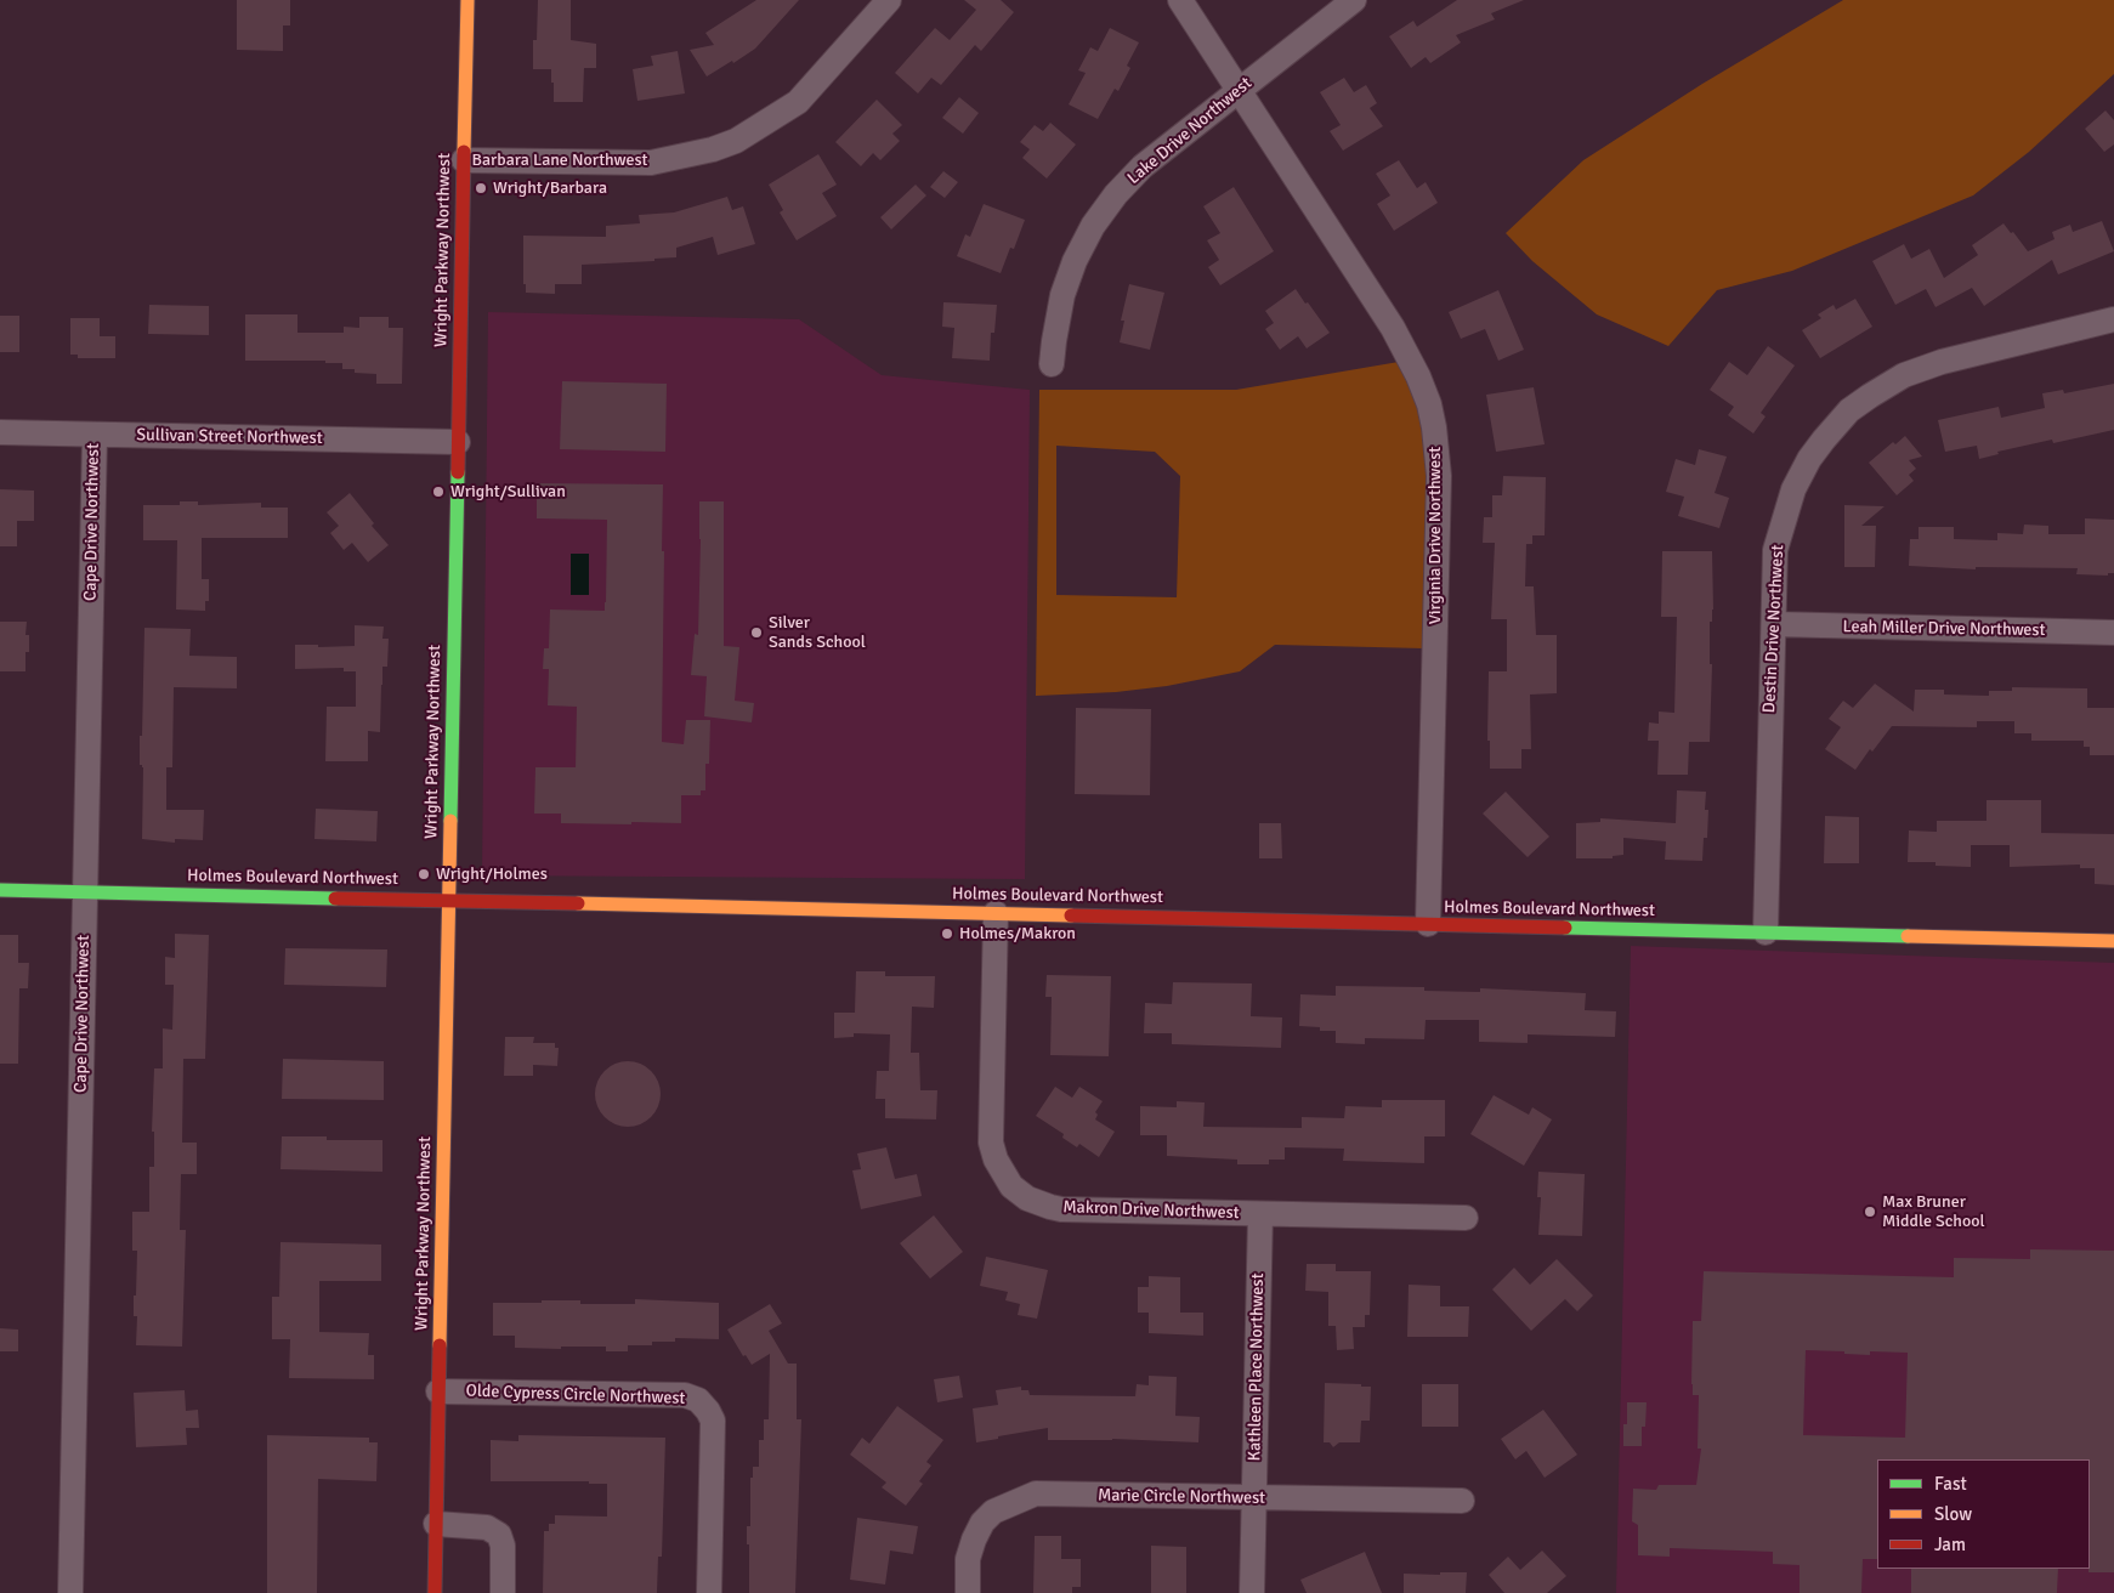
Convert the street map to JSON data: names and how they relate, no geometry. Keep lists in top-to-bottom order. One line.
{"streets":{"street":["Lake Drive Northwest","Barbara Lane Northwest","Wright Parkway Northwest","Sullivan Street Northwest","Cape Drive Northwest","Virginia Drive Northwest","Destin Drive Northwest","Leah Miller Drive Northwest","Holmes Boulevard Northwest","Makron Drive Northwest","Kathleen Place Northwest","Olde Cypress Circle Northwest","Marie Circle Northwest"]},"crossings":[["Lake Drive Northwest","Virginia Drive Northwest"],["Barbara Lane Northwest","Wright Parkway Northwest"],["Wright Parkway Northwest","Sullivan Street Northwest"],["Wright Parkway Northwest","Holmes Boulevard Northwest"],["Wright Parkway Northwest","Olde Cypress Circle Northwest"],["Sullivan Street Northwest","Cape Drive Northwest"],["Cape Drive Northwest","Holmes Boulevard Northwest"],["Virginia Drive Northwest","Holmes Boulevard Northwest"],["Destin Drive Northwest","Leah Miller Drive Northwest"],["Destin Drive Northwest","Holmes Boulevard Northwest"],["Holmes Boulevard Northwest","Makron Drive Northwest"],["Makron Drive Northwest","Kathleen Place Northwest"],["Kathleen Place Northwest","Marie Circle Northwest"]],"places":["Wright/Barbara","Wright/Sullivan","Silver Sands School","Wright/Holmes","Holmes/Makron","Max Bruner Middle School"],"legend":["Fast","Slow","Jam"]}
